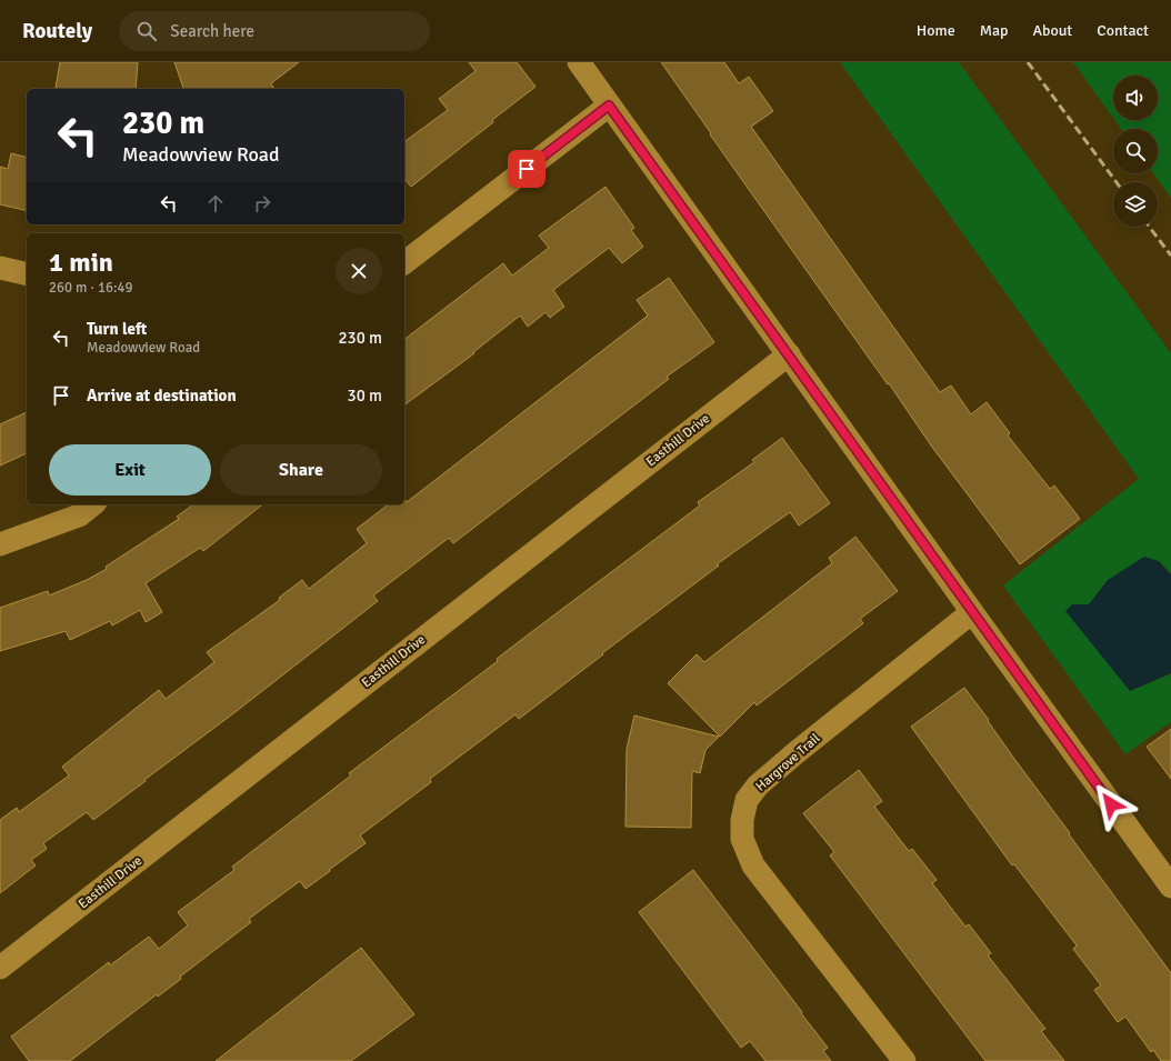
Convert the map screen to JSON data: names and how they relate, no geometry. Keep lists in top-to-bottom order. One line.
{"streets":{"street":["Easthill Drive","Hargrove Trail"]},"page":{"header":"Routely","search":"Search here","nav":["Home","Map","About","Contact"],"turn":["230 m","Meadowview Road"],"heading":["1 min","260 m · 16:49"],"list":[{"name":"Turn left","note":"Meadowview Road","value":"230 m"},{"name":"Arrive at destination","value":"30 m"}],"buttons":["Exit","Share"]}}
